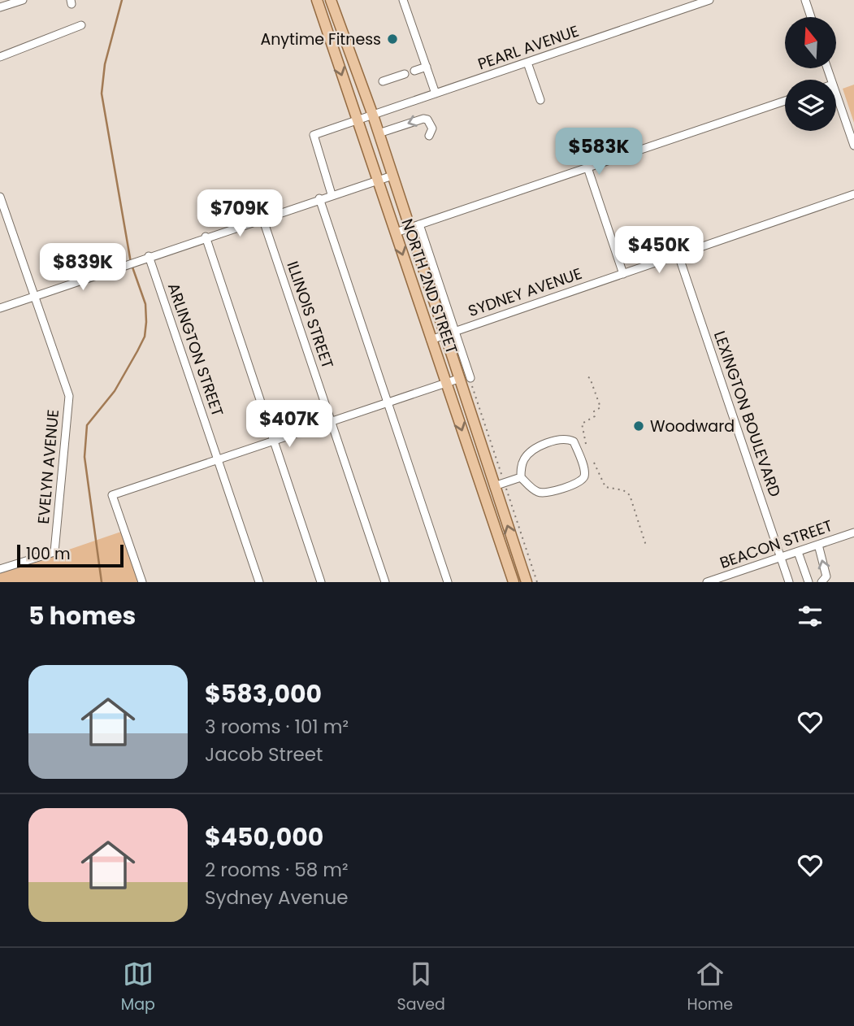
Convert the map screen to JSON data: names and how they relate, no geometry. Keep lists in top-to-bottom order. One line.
{"streets":{"main road":["NORTH 2ND STREET"],"street":["PEARL AVENUE","SYDNEY AVENUE","ILLINOIS STREET","ARLINGTON STREET","LEXINGTON BOULEVARD","EVELYN AVENUE","BEACON STREET"]},"crossings":[["PEARL AVENUE","NORTH 2ND STREET"],["NORTH 2ND STREET","SYDNEY AVENUE"],["SYDNEY AVENUE","LEXINGTON BOULEVARD"],["LEXINGTON BOULEVARD","BEACON STREET"]],"places":["Anytime Fitness","Woodward"],"scale_bar":"100 m","north":"top","page":{"price":["$583K","$709K","$450K","$839K","$407K"],"scale":"100 m","heading":"5 homes","list":[{"name":"$583,000","note":"3 rooms · 101 m² · Jacob Street"},{"name":"$450,000","note":"2 rooms · 58 m² · Sydney Avenue"}],"tabs":["Map","Saved","Home"]}}
